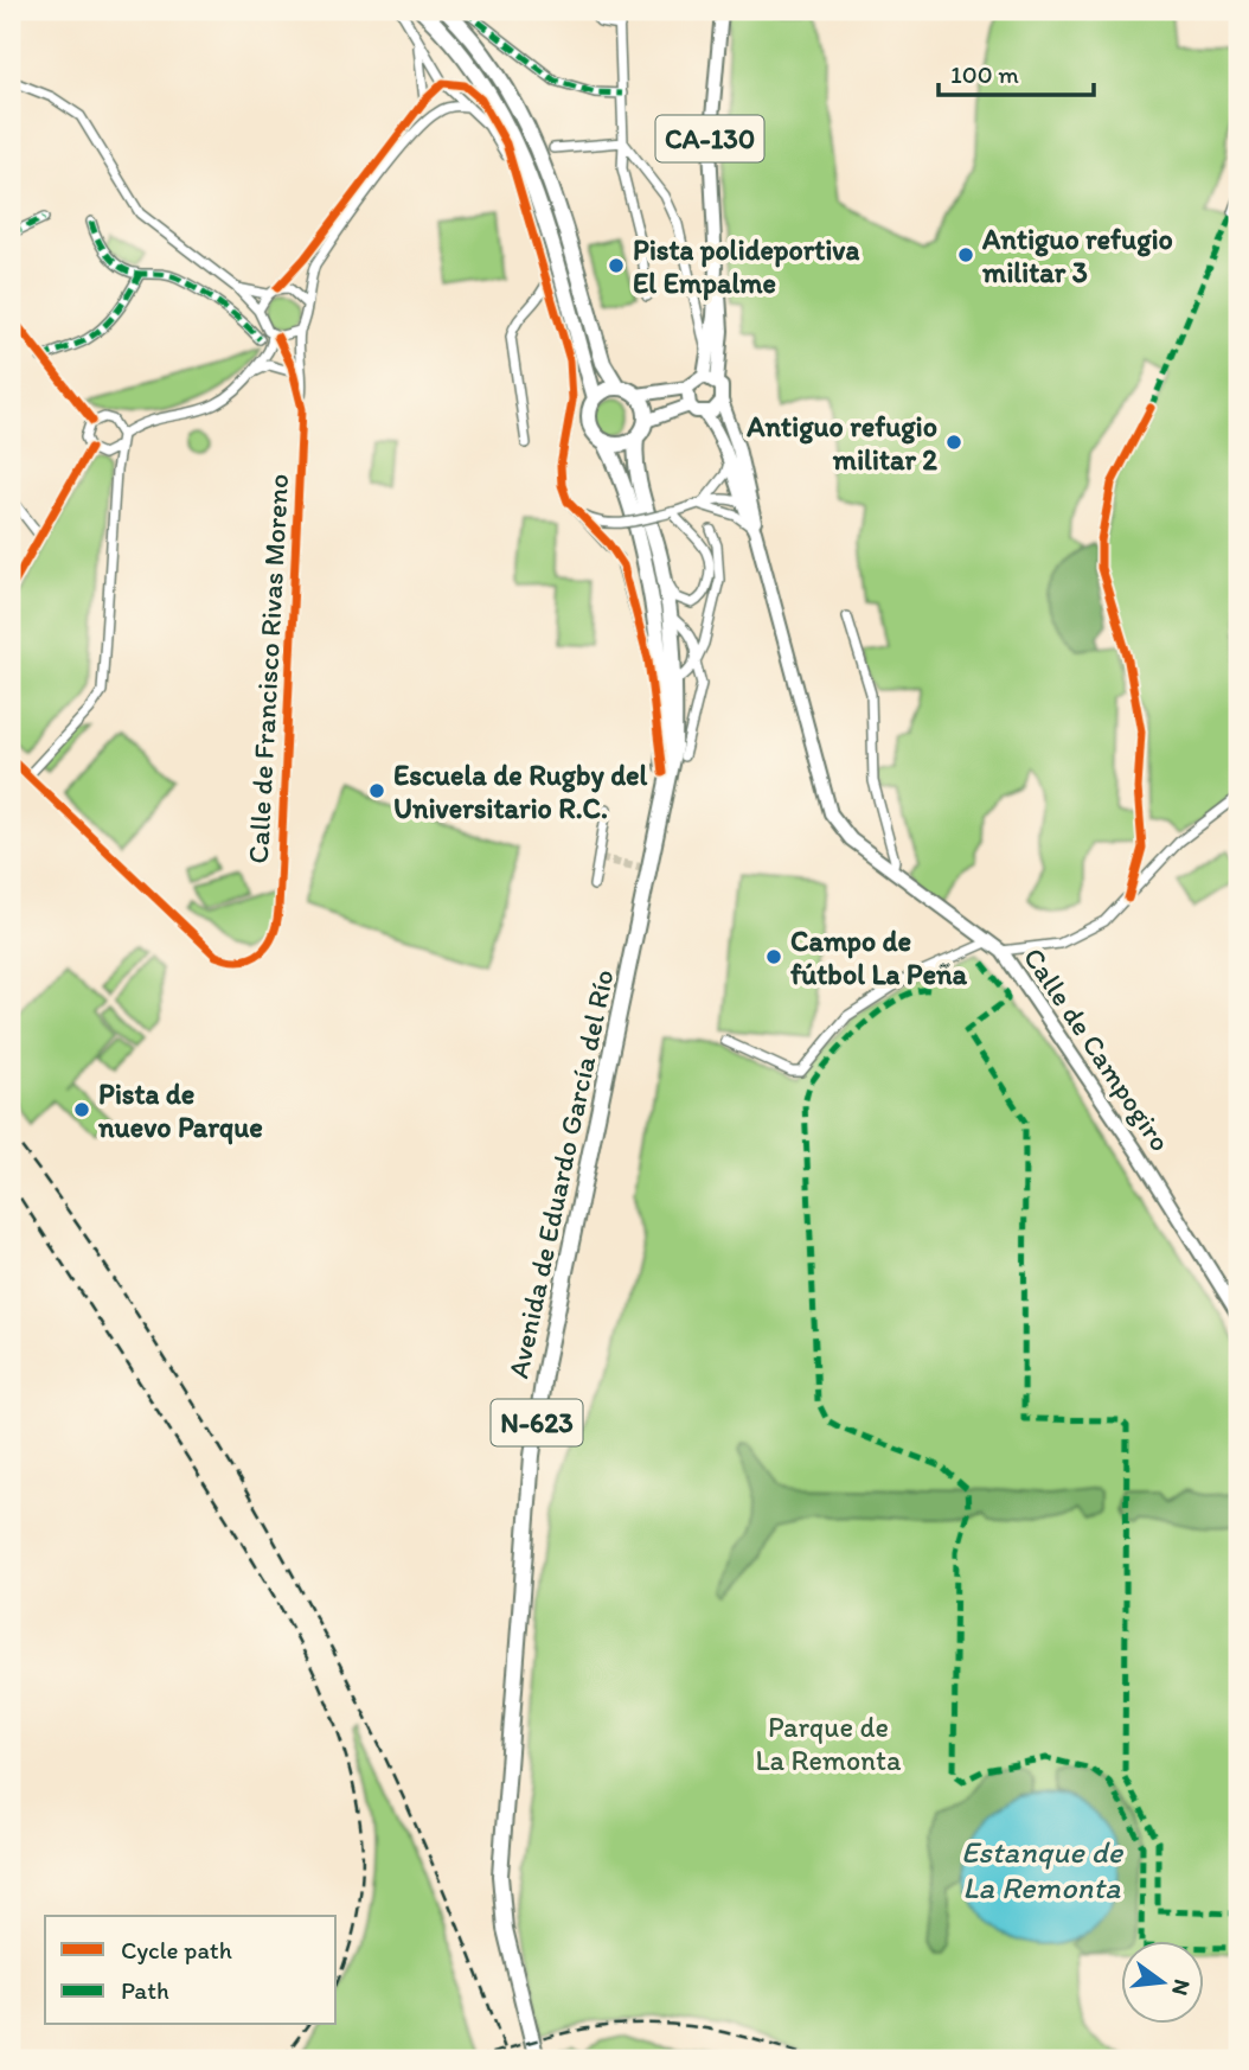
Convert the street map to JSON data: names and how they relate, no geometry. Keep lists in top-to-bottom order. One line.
{"streets":{"highway":["Avenida de Eduardo García del Río","N-623"],"main road":["CA-130","Calle de Campogiro"],"street":["Calle de Francisco Rivas Moreno"]},"crossings":[["CA-130","Calle de Campogiro"],["Avenida de Eduardo García del Río","N-623"]],"water":["Estanque de La Remonta"],"parks":["Parque de La Remonta"],"places":["Antiguo refugio militar 3","Pista polideportiva El Empalme","Antiguo refugio militar 2","Escuela de Rugby del Universitario R.C.","Campo de fútbol La Peña","Pista de nuevo Parque"],"legend":["Cycle path","Path"],"scale_bar":"100 m","north":"right"}
